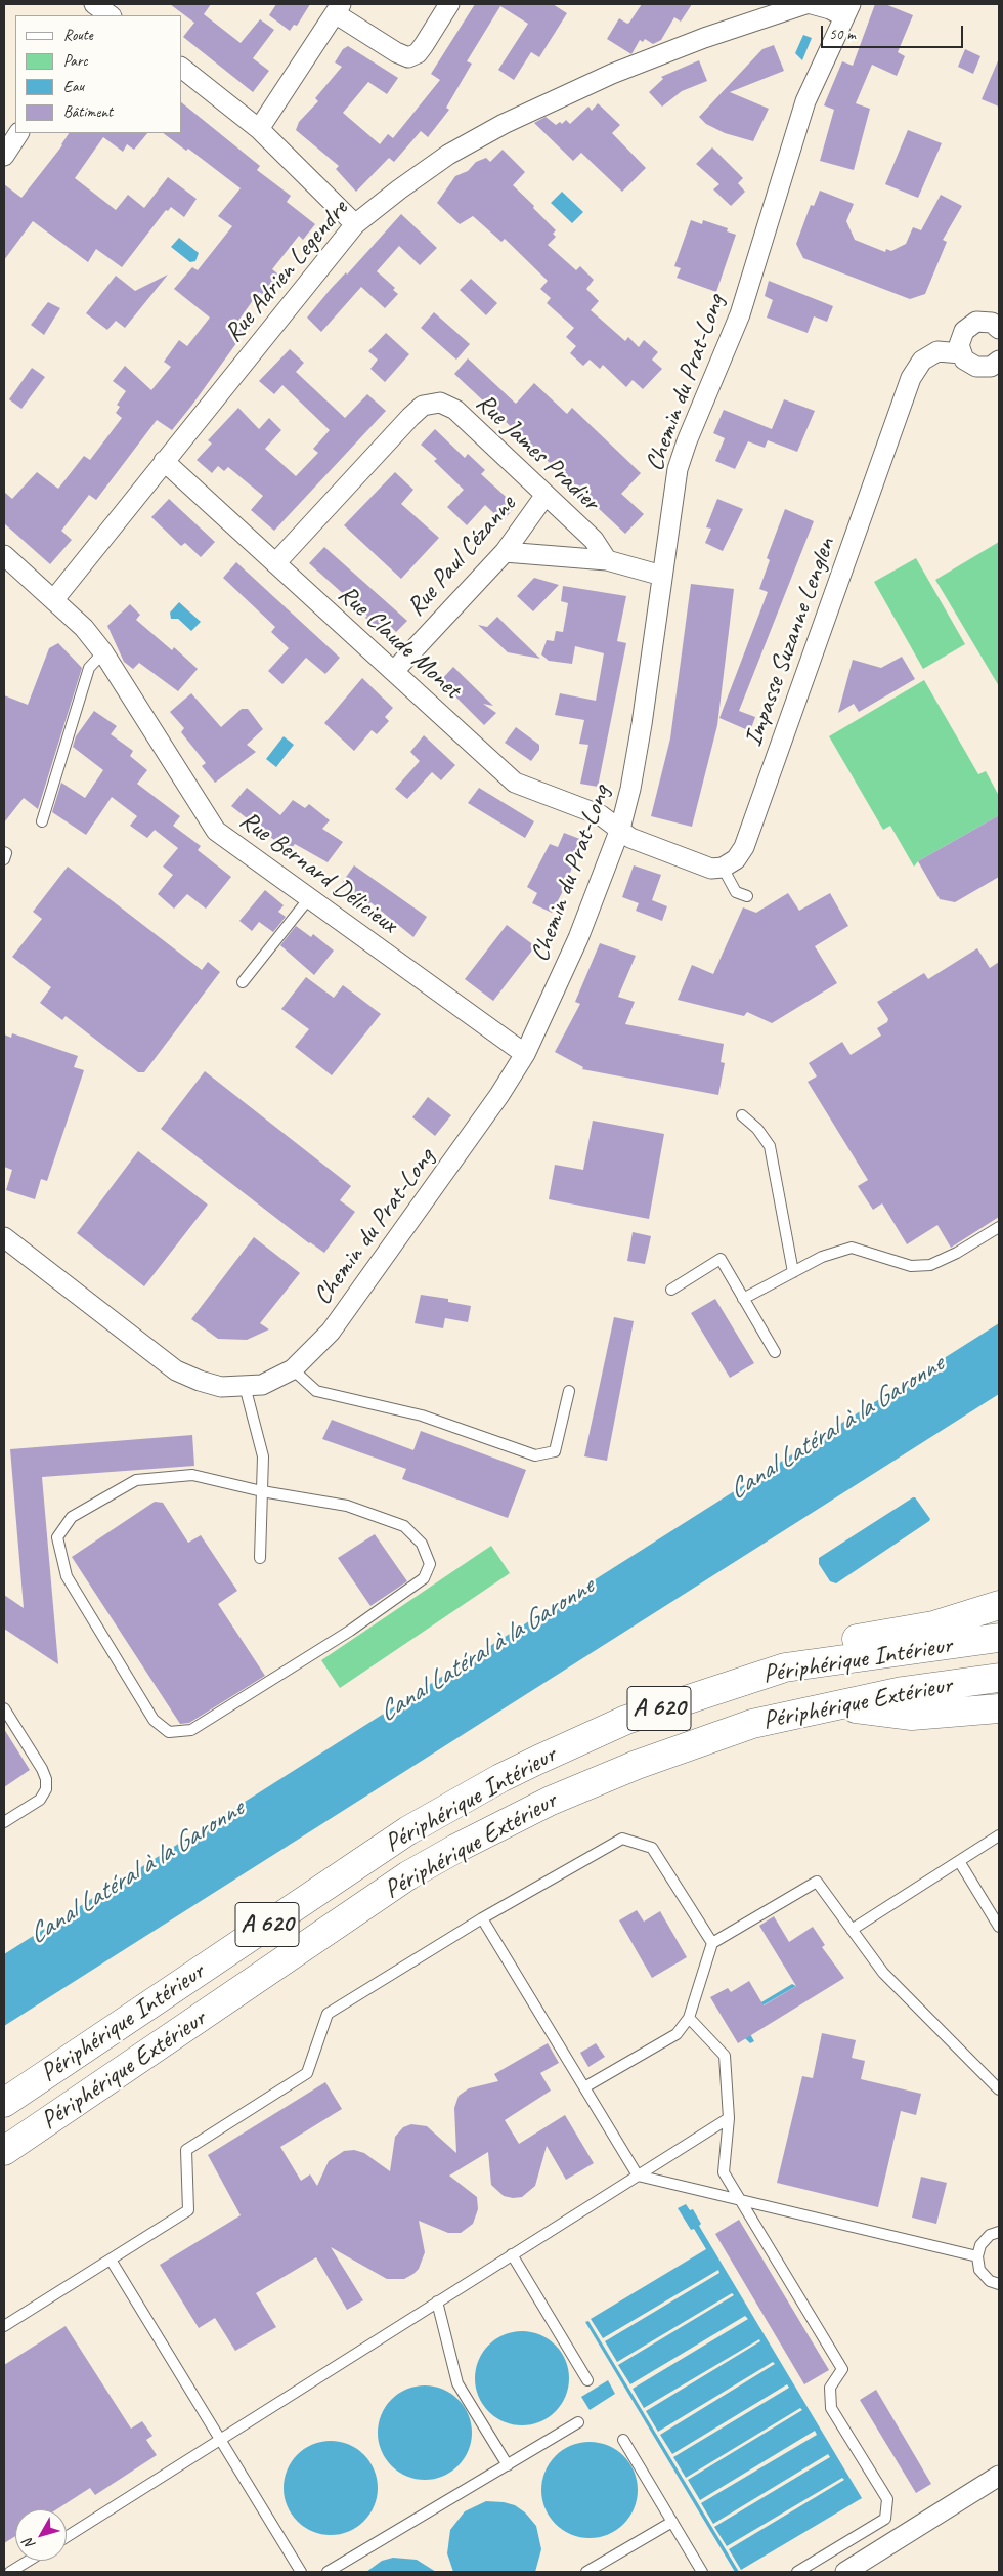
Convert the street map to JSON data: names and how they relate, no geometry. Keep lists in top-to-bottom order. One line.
{"streets":{"highway":["Périphérique Intérieur","Périphérique Extérieur","A 620"],"street":["Rue Adrien Legendre","Chemin du Prat-Long","Rue James Pradier","Rue Paul Cézanne","Rue Claude Monet","Impasse Suzanne Lenglen","Rue Bernard Délicieux"]},"crossings":[["Rue Adrien Legendre","Rue Claude Monet"],["Rue Adrien Legendre","Rue Bernard Délicieux"],["Chemin du Prat-Long","Rue Claude Monet"],["Chemin du Prat-Long","Rue Bernard Délicieux"],["Rue James Pradier","Rue Paul Cézanne"],["Rue James Pradier","Rue Claude Monet"],["Rue Paul Cézanne","Rue Claude Monet"]],"water":["Canal Latéral à la Garonne"],"legend":["Route","Parc","Eau","Bâtiment"],"scale_bar":"50 m","north":"bottom left"}
